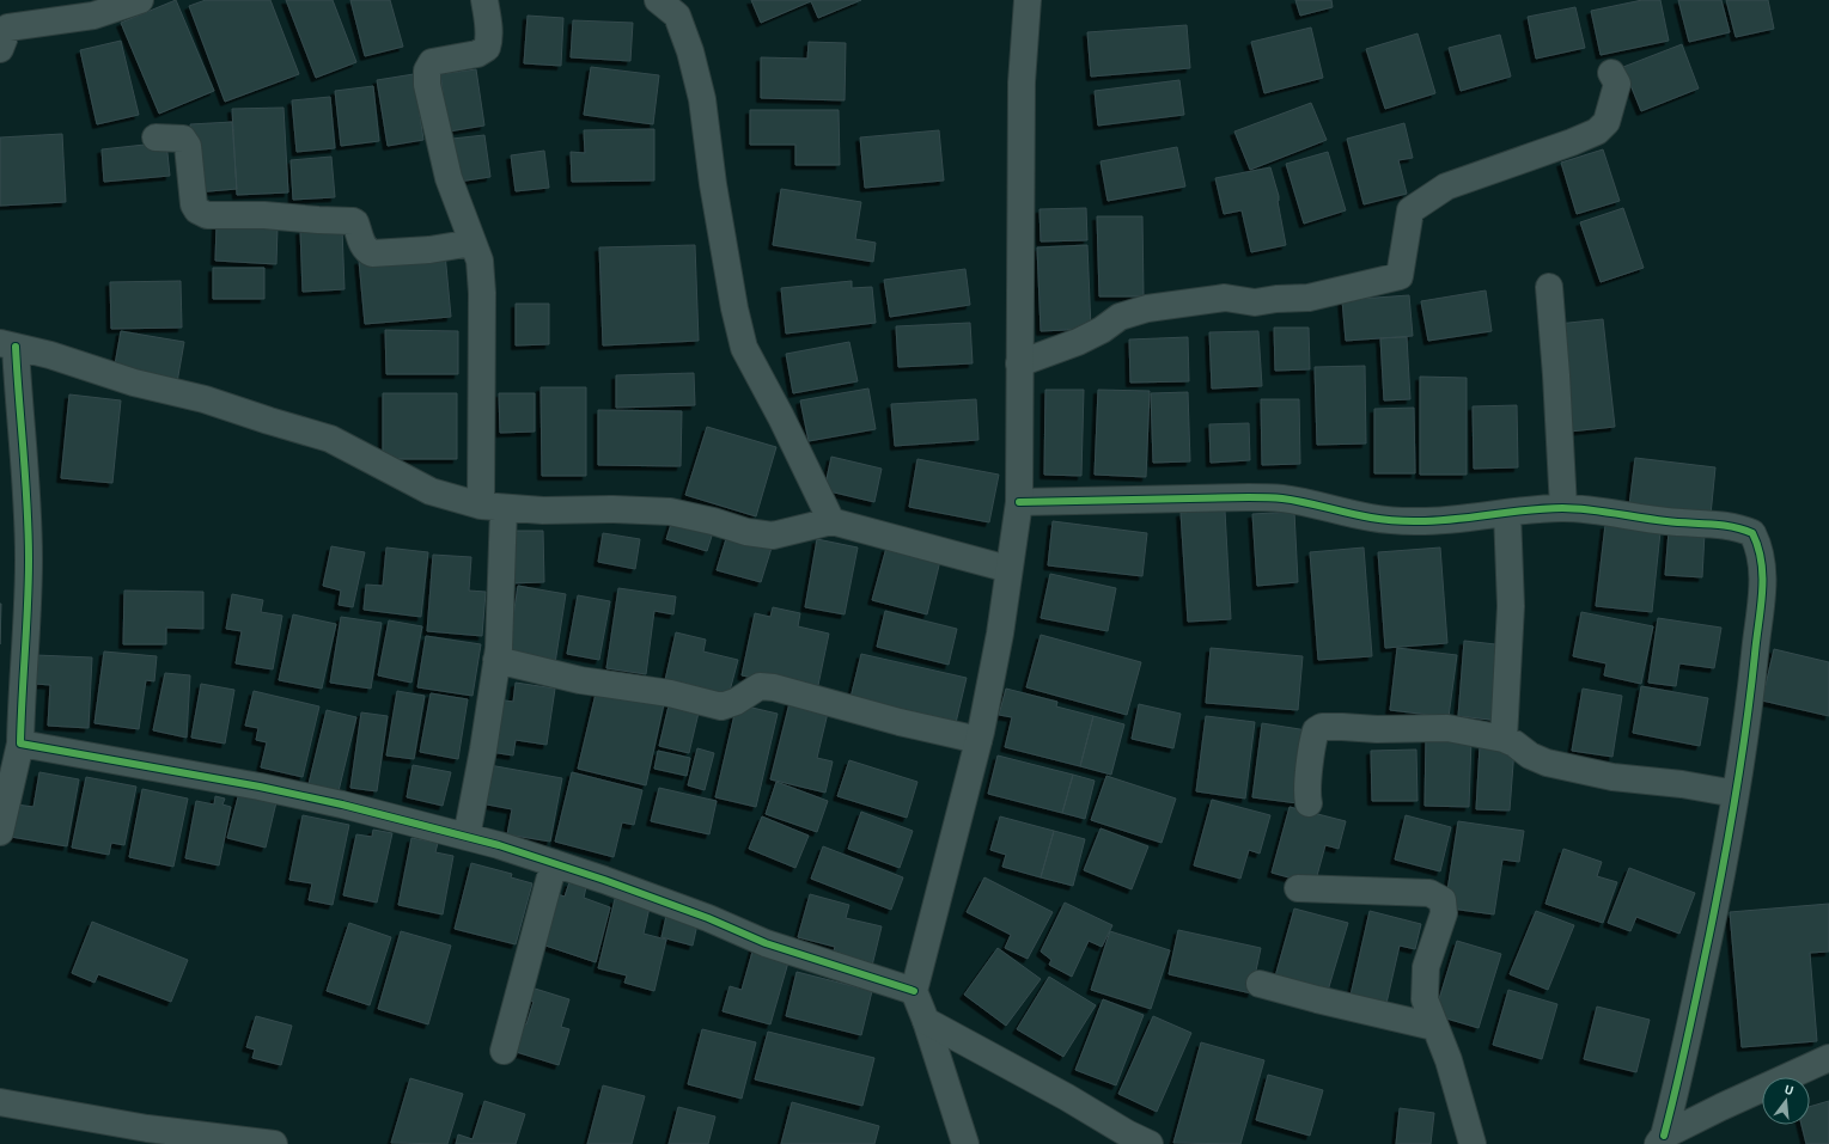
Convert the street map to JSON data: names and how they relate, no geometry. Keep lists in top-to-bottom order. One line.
{"north":"top"}
